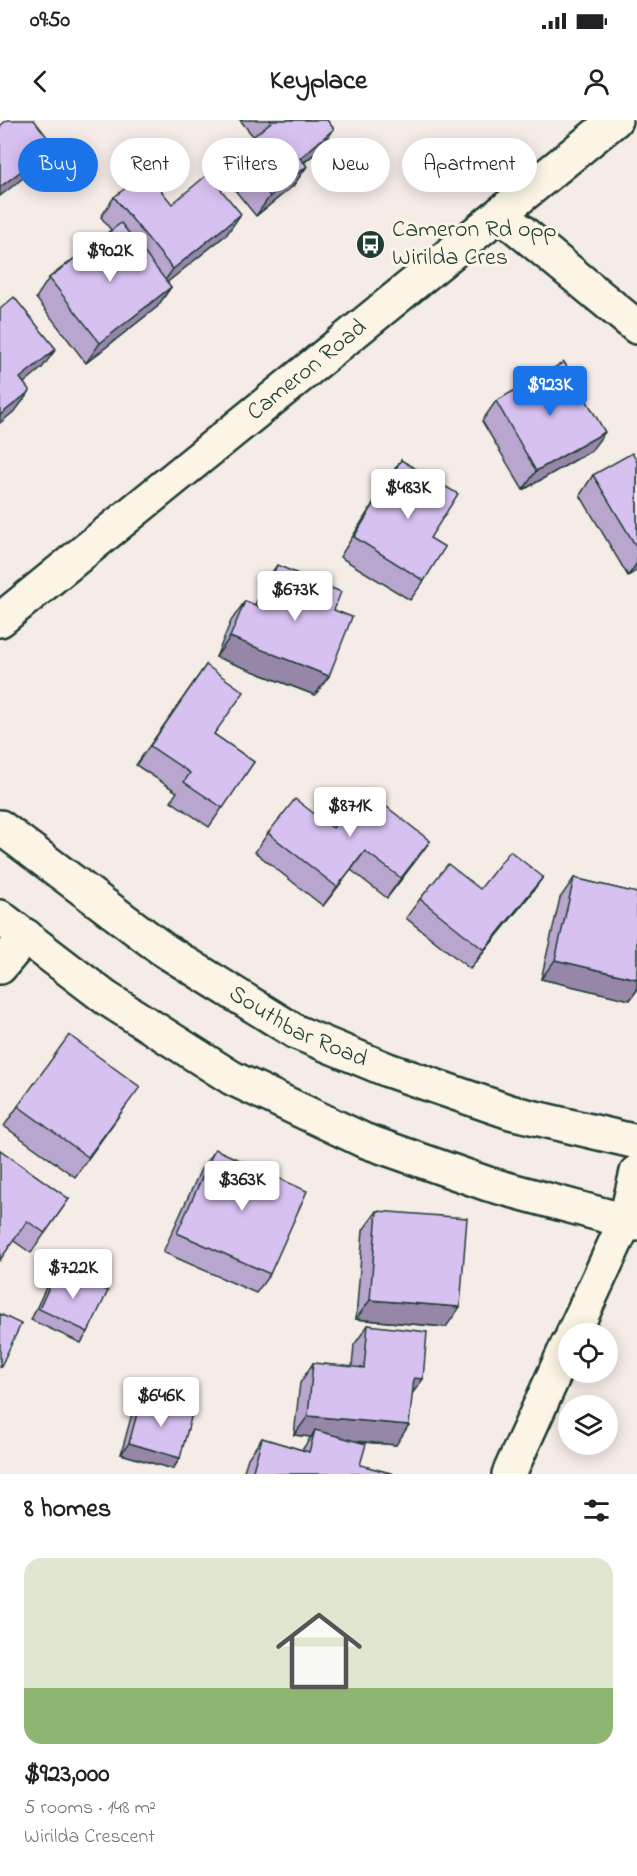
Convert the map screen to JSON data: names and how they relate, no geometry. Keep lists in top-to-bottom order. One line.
{"streets":{"main road":["Cameron Road","Southbar Road"]},"places":{"bus stop":["Cameron Rd opp Wirilda Cres"]},"page":{"status":"09:50","header":"Keyplace","chip":["Buy","Rent","Filters","New","Apartment"],"price":["$902K","$923K","$483K","$673K","$871K","$363K","$722K","$646K"],"heading":"8 homes","list":[{"name":"$923,000","note":"5 rooms · 148 m² · Wirilda Crescent"}]}}
